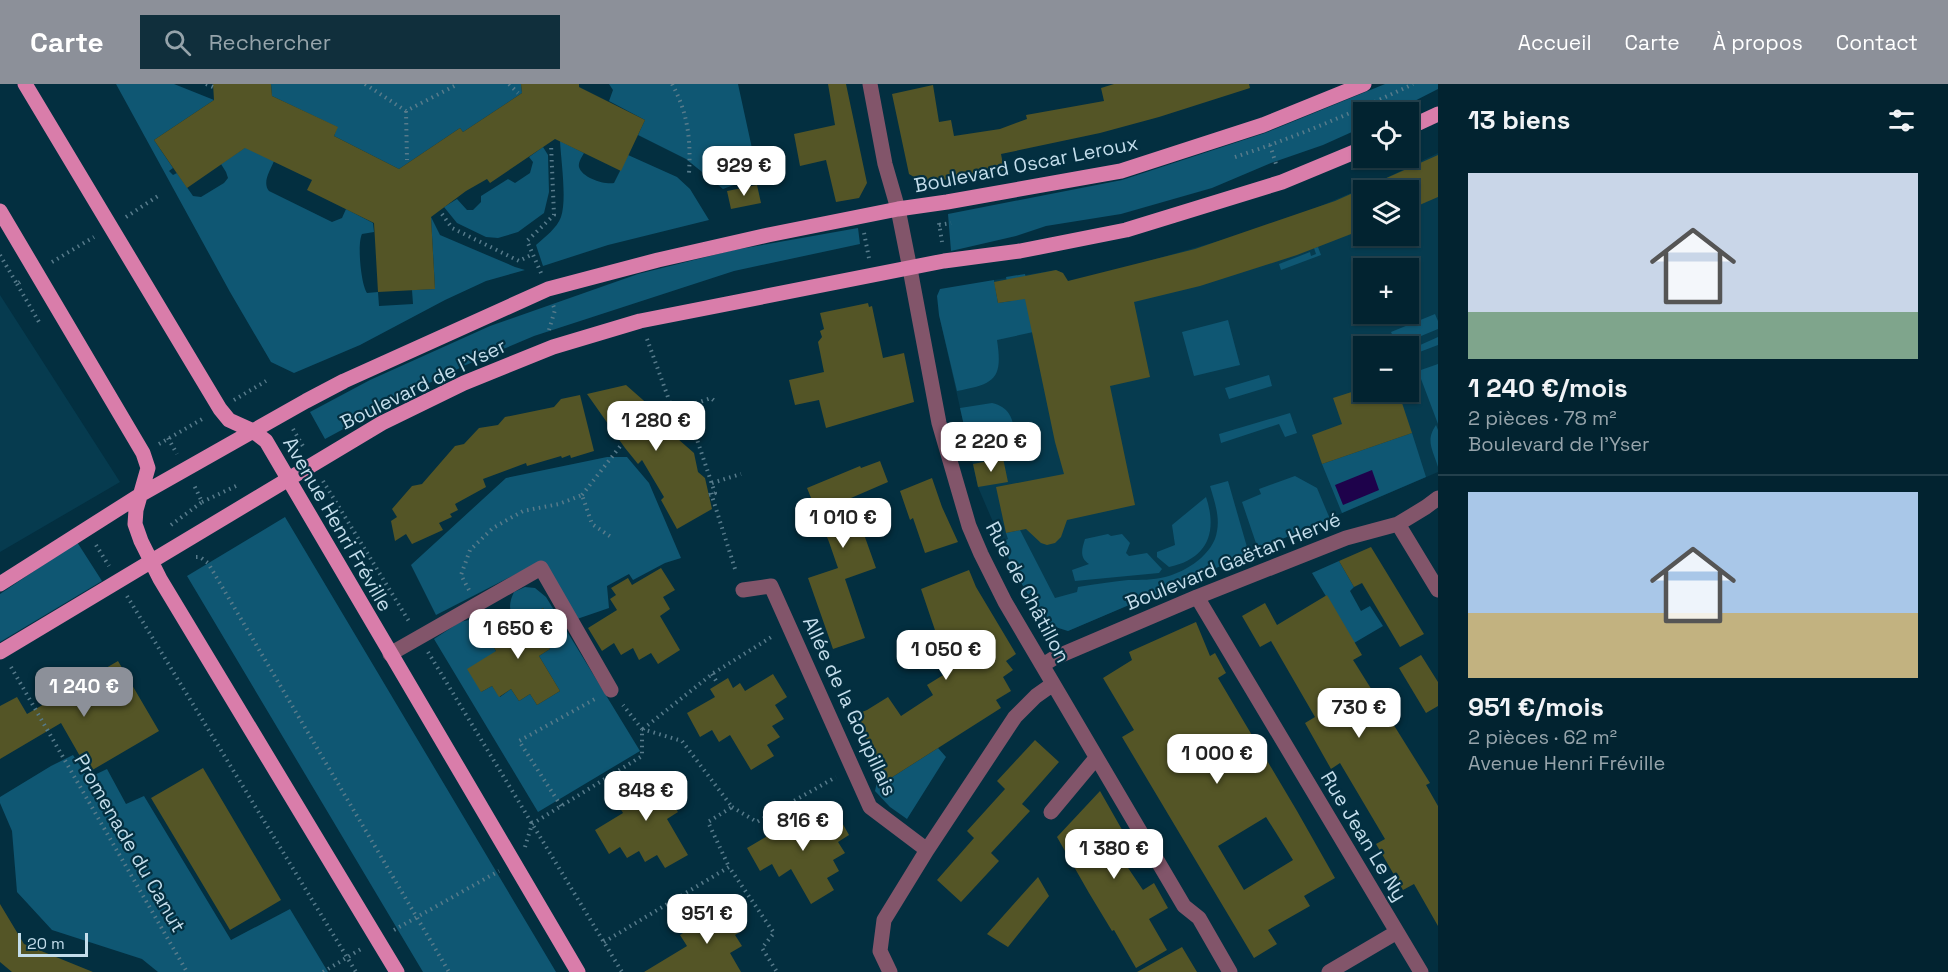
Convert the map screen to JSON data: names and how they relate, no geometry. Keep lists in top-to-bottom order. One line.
{"streets":{"main road":["Boulevard Oscar Leroux","Boulevard de l'Yser","Avenue Henri Fréville"],"street":["Boulevard Gaëtan Hervé","Rue de Châtillon","Allée de la Goupillais","Rue Jean Le Ny"],"path":["Promenade du Canut"]},"crossings":[["Boulevard Oscar Leroux","Boulevard de l'Yser"],["Boulevard Oscar Leroux","Rue de Châtillon"],["Boulevard de l'Yser","Avenue Henri Fréville"],["Boulevard de l'Yser","Rue de Châtillon"],["Boulevard Gaëtan Hervé","Rue de Châtillon"],["Boulevard Gaëtan Hervé","Rue Jean Le Ny"]],"scale_bar":"20 m","page":{"header":"Carte","search":"Rechercher","nav":["Accueil","Carte","À propos","Contact"],"heading":"13 biens","map_buttons":["+","−"],"price":["929 €","1 280 €","2 220 €","1 010 €","1 650 €","1 050 €","1 240 €","730 €","1 000 €","848 €","816 €","1 380 €","951 €"],"list":[{"name":"1 240 €/mois","note":"2 pièces · 78 m² · Boulevard de l'Yser"},{"name":"951 €/mois","note":"2 pièces · 62 m² · Avenue Henri Fréville"}],"scale":"20 m"}}
